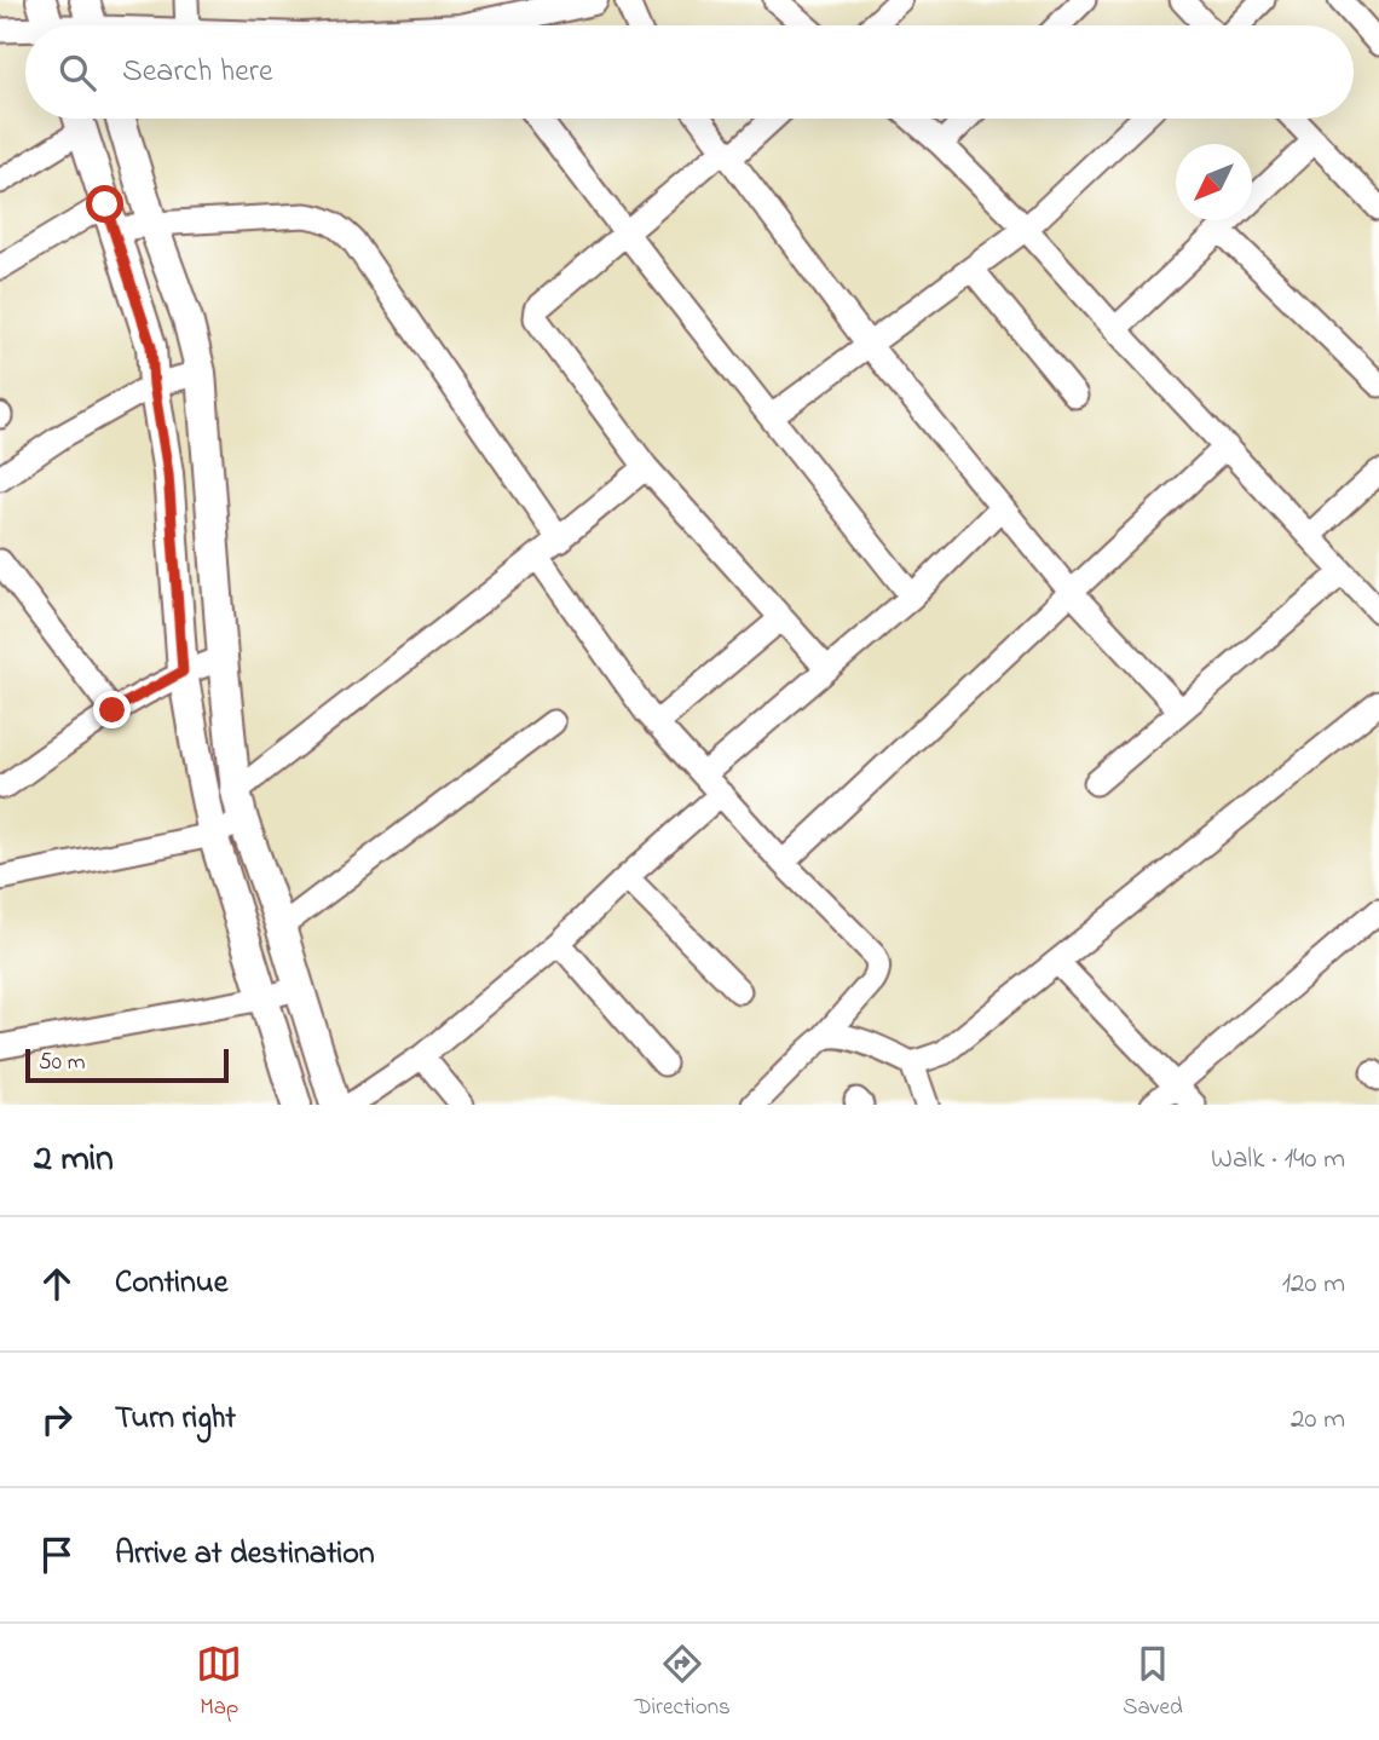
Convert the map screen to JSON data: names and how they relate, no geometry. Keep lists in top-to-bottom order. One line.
{"scale_bar":"50 m","north":"bottom left","page":{"search":"Search here","scale":"50 m","heading":["2 min","Walk · 140 m"],"list":[["Continue","120 m"],["Turn right","20 m"],"Arrive at destination"],"nav":["Map","Directions","Saved"]}}
